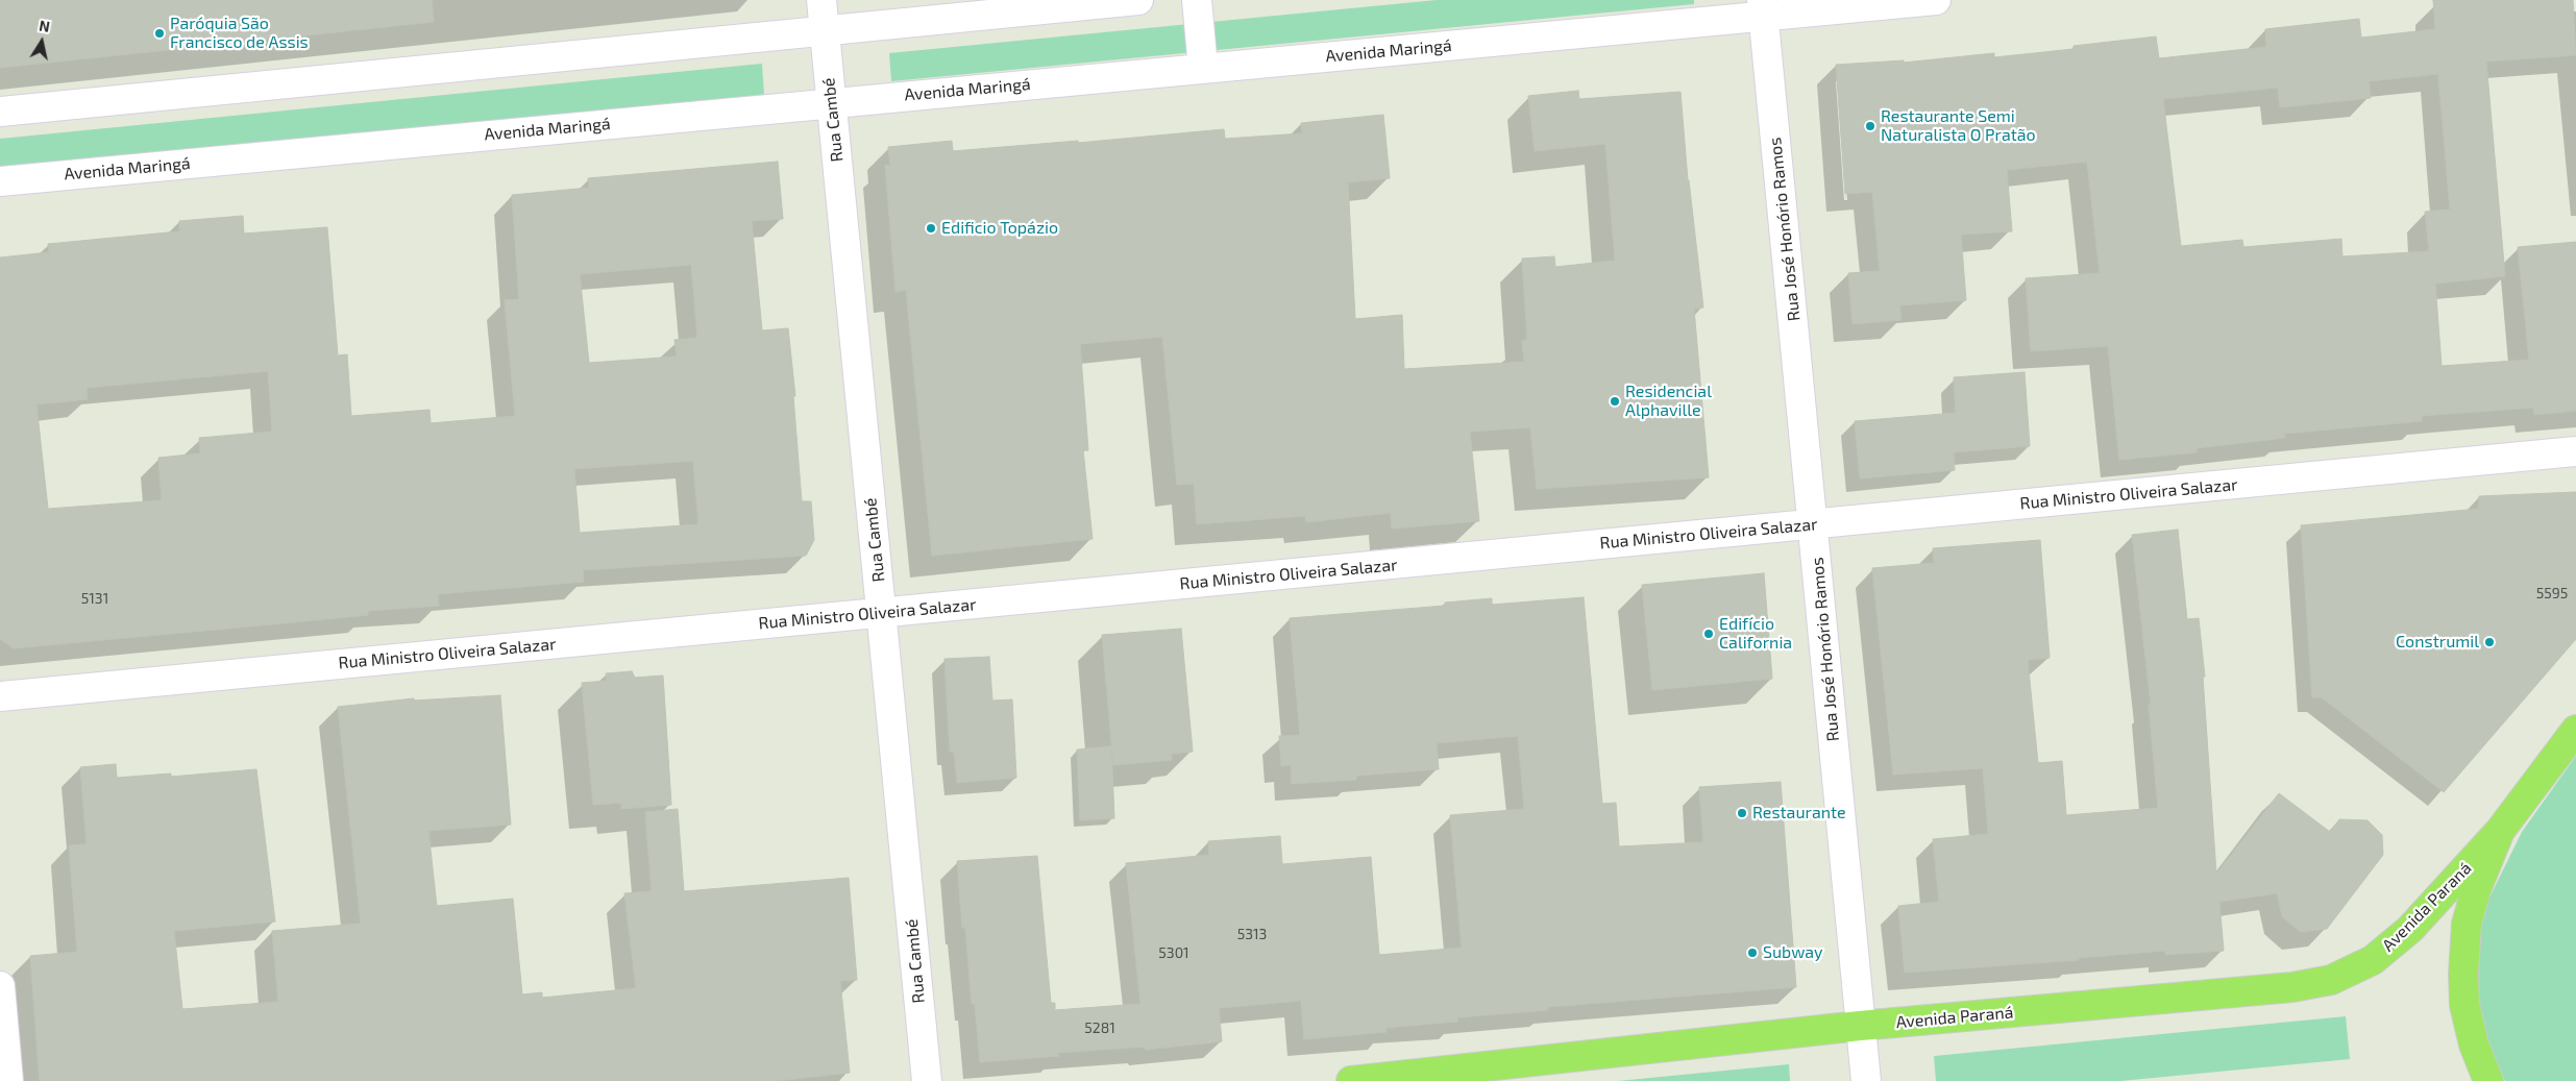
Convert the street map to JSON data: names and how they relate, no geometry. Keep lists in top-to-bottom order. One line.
{"streets":{"main road":["Avenida Paraná"],"street":["Avenida Maringá","Rua Cambé","Rua José Honório Ramos","Rua Ministro Oliveira Salazar"]},"crossings":[["Avenida Maringá","Rua Cambé"],["Avenida Maringá","Rua José Honório Ramos"],["Rua Cambé","Rua Ministro Oliveira Salazar"],["Rua José Honório Ramos","Rua Ministro Oliveira Salazar"],["Rua José Honório Ramos","Avenida Paraná"]],"places":["Paróquia São Francisco de Assis","Restaurante Semi Naturalista O Pratão","Edificio Topázio","Residencial Alphaville","Edifício California","Construmil","Restaurante","Subway"],"house_numbers":["5595","5131","5313","5301","5281"],"north":"top"}
